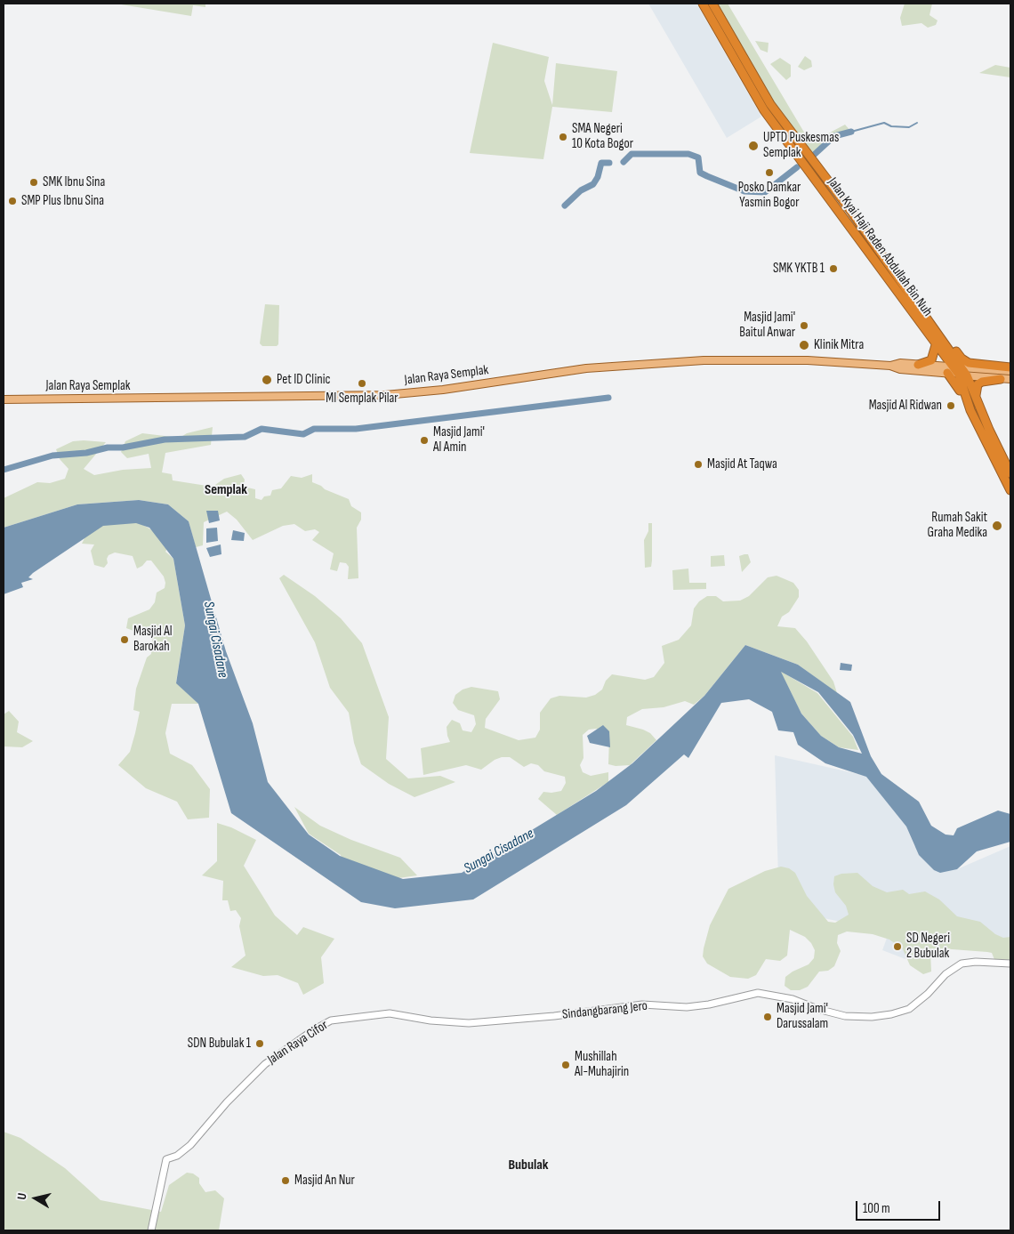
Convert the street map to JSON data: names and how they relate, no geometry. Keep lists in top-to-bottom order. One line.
{"streets":{"highway":["Jalan Kyai Haji Raden Abdullah Bin Nuh"],"main road":["Jalan Raya Semplak"],"street":["Sindangbarang Jero","Jalan Raya Cifor"]},"crossings":[["Jalan Kyai Haji Raden Abdullah Bin Nuh","Jalan Raya Semplak"],["Sindangbarang Jero","Jalan Raya Cifor"]],"districts":["Semplak","Bubulak"],"water":["Sungai Cisadane"],"places":["SMA Negeri 10 Kota Bogor","UPTD Puskesmas Semplak","Posko Damkar Yasmin Bogor","SMK Ibnu Sina","SMP Plus Ibnu Sina","SMK YKTB 1","Masjid Jami' Baitul Anwar","Klinik Mitra","Pet ID Clinic","MI Semplak Pilar","Masjid Al Ridwan","Masjid Jami' Al Amin","Masjid At Taqwa","Rumah Sakit Graha Medika","Masjid Al Barokah","SD Negeri 2 Bubulak","Masjid Jami' Darussalam","SDN Bubulak 1","Mushillah Al-Muhajirin","Masjid An Nur"],"scale_bar":"100 m","north":"left"}
